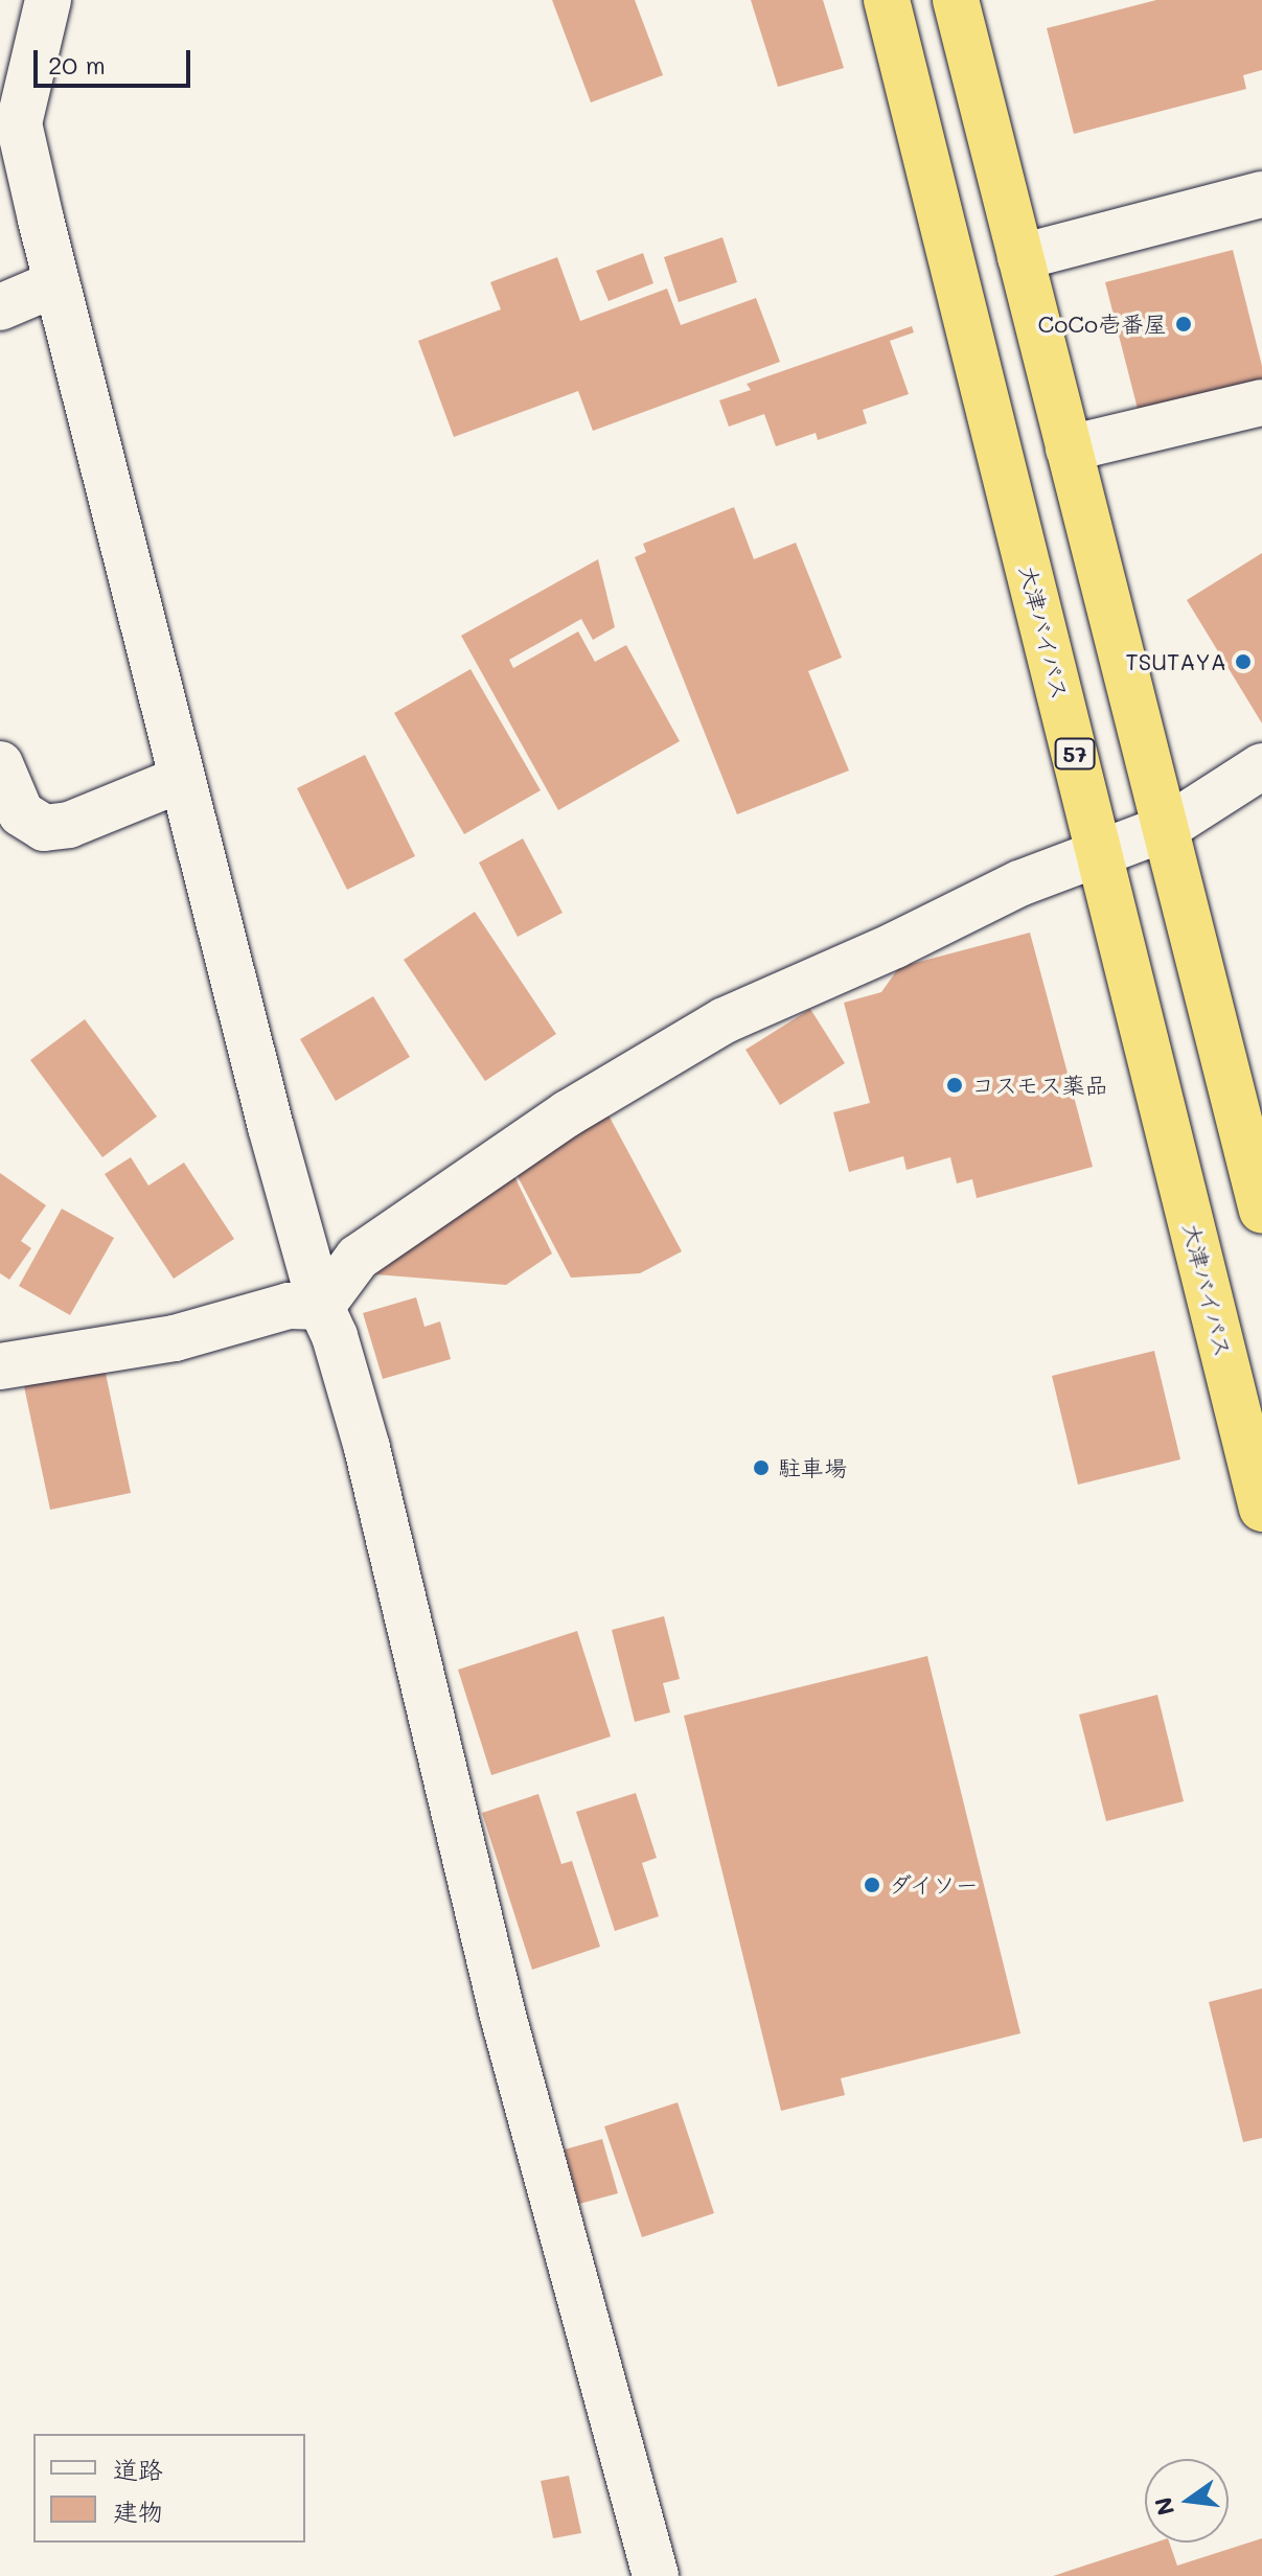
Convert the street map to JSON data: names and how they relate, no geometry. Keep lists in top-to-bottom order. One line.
{"streets":{"highway":["大津バイパス","57"]},"places":["CoCo壱番屋","TSUTAYA","コスモス薬品","駐車場","ダイソー"],"legend":["道路","建物"],"scale_bar":"20 m","north":"left"}
